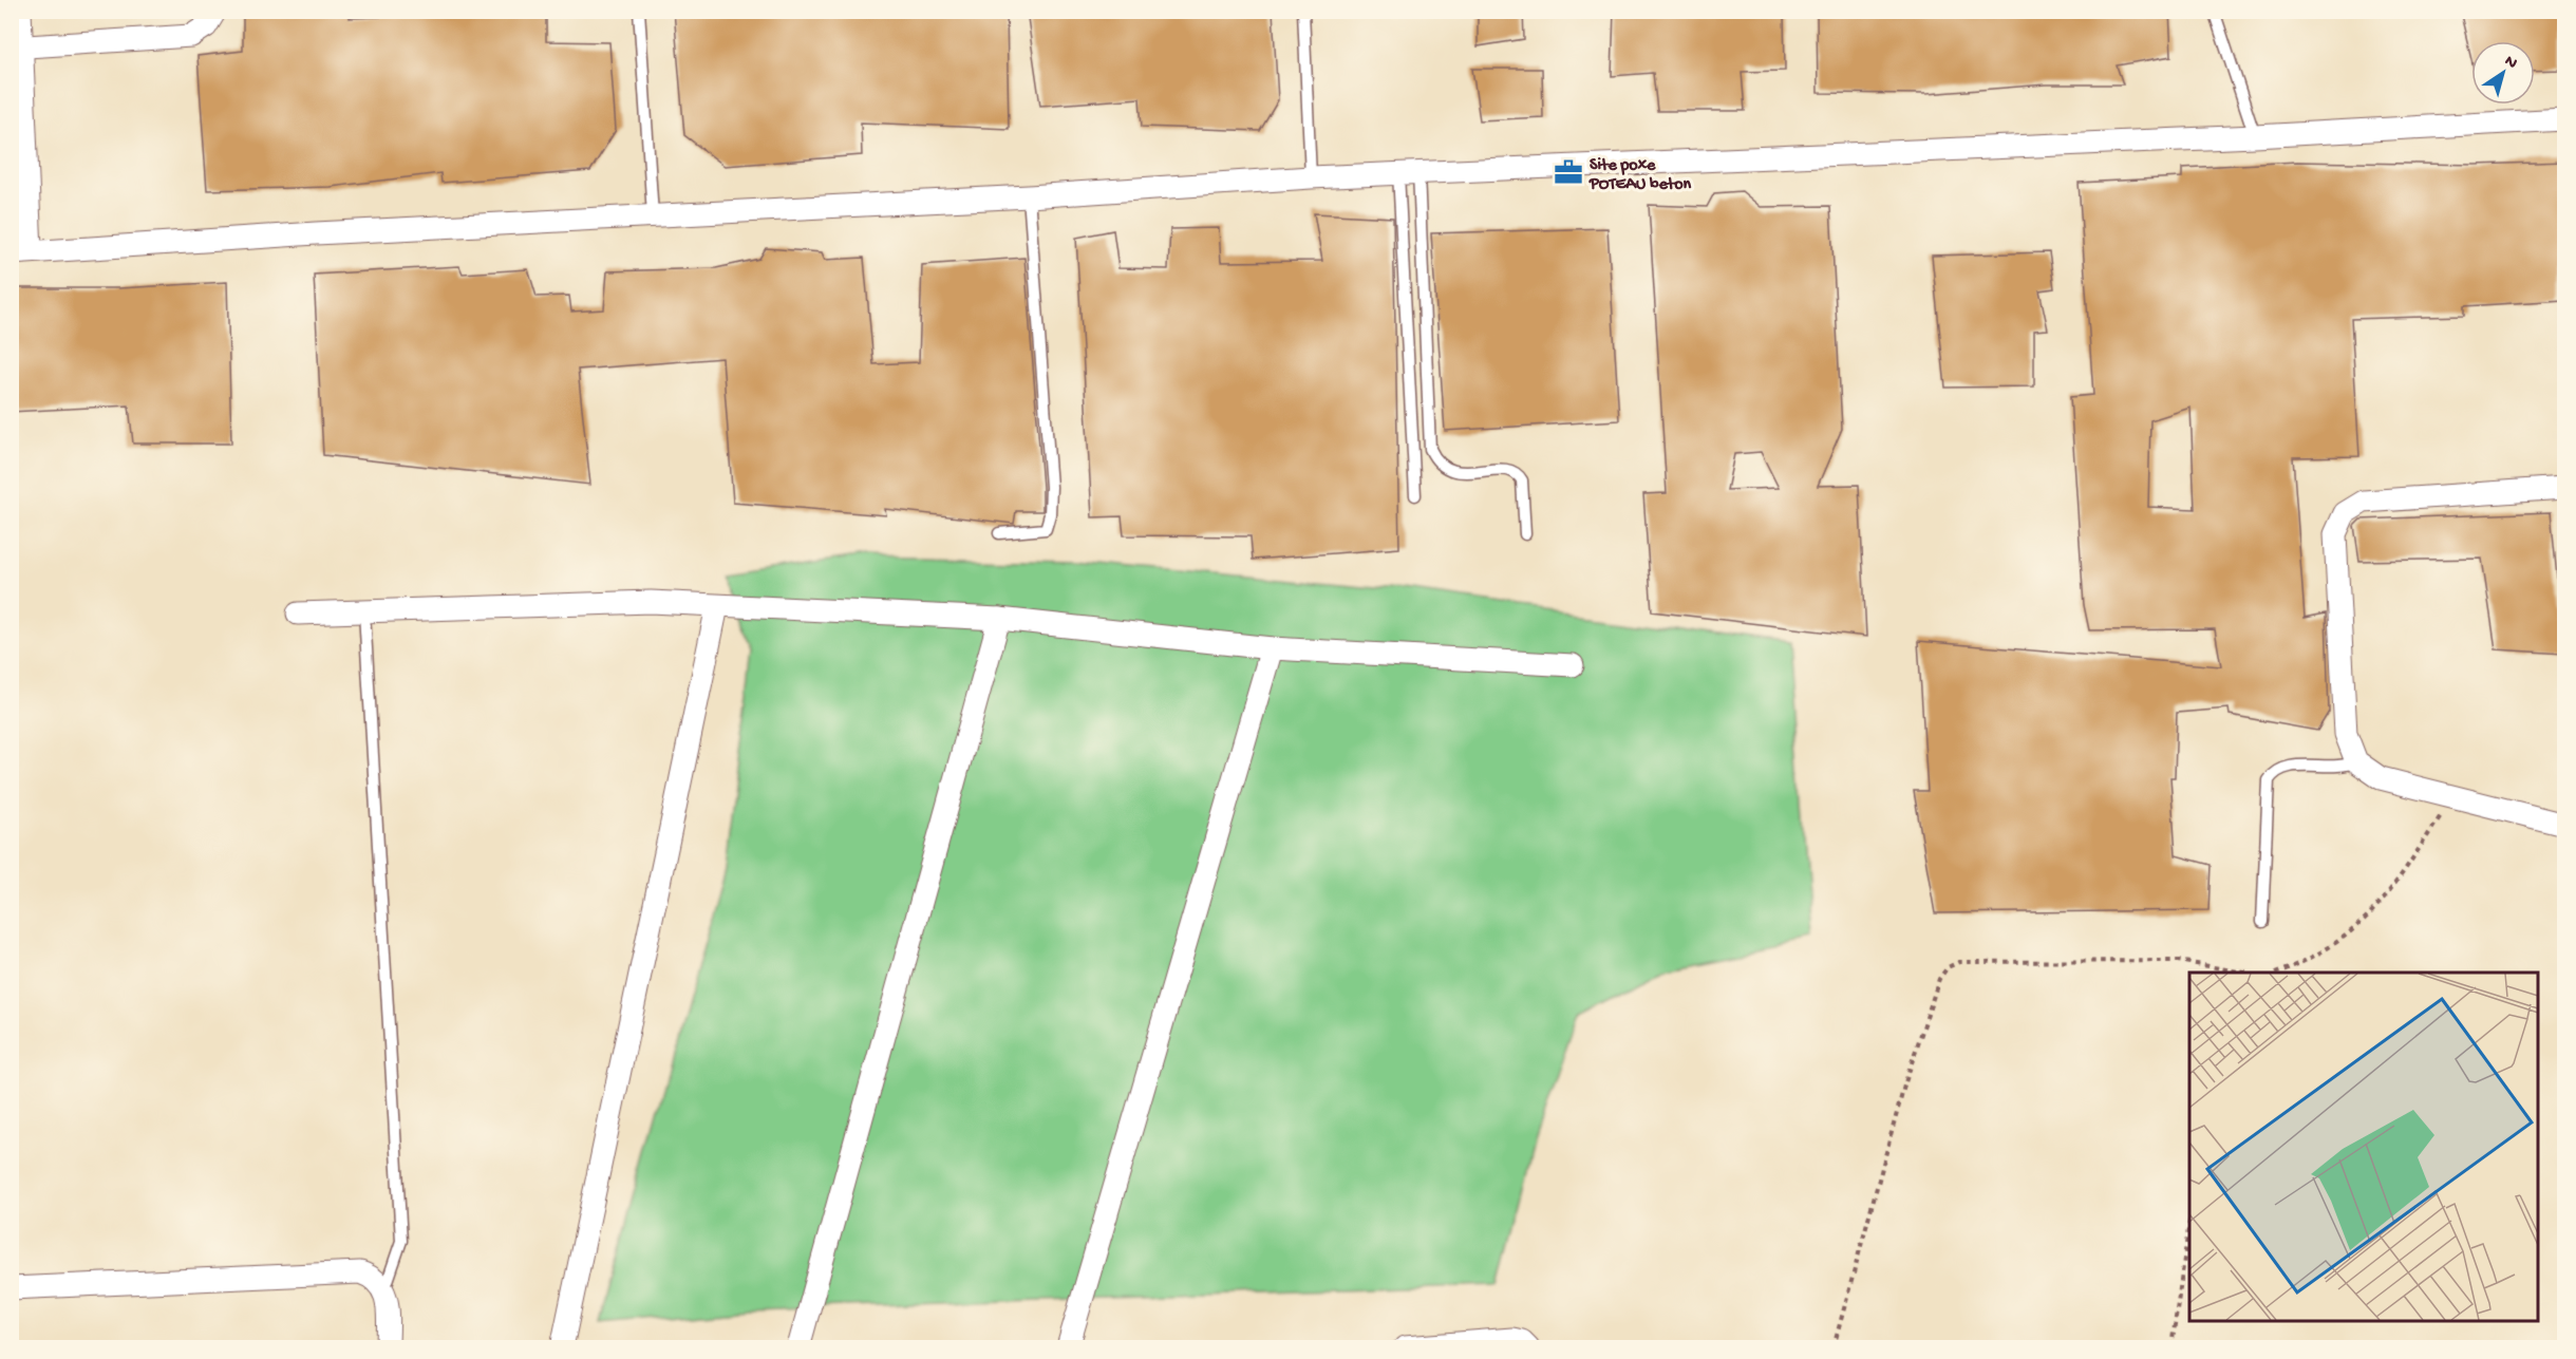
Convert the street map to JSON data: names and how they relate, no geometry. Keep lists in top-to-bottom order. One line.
{"places":{"office":["Site poxe POTEAU beton"]},"north":"top right"}
